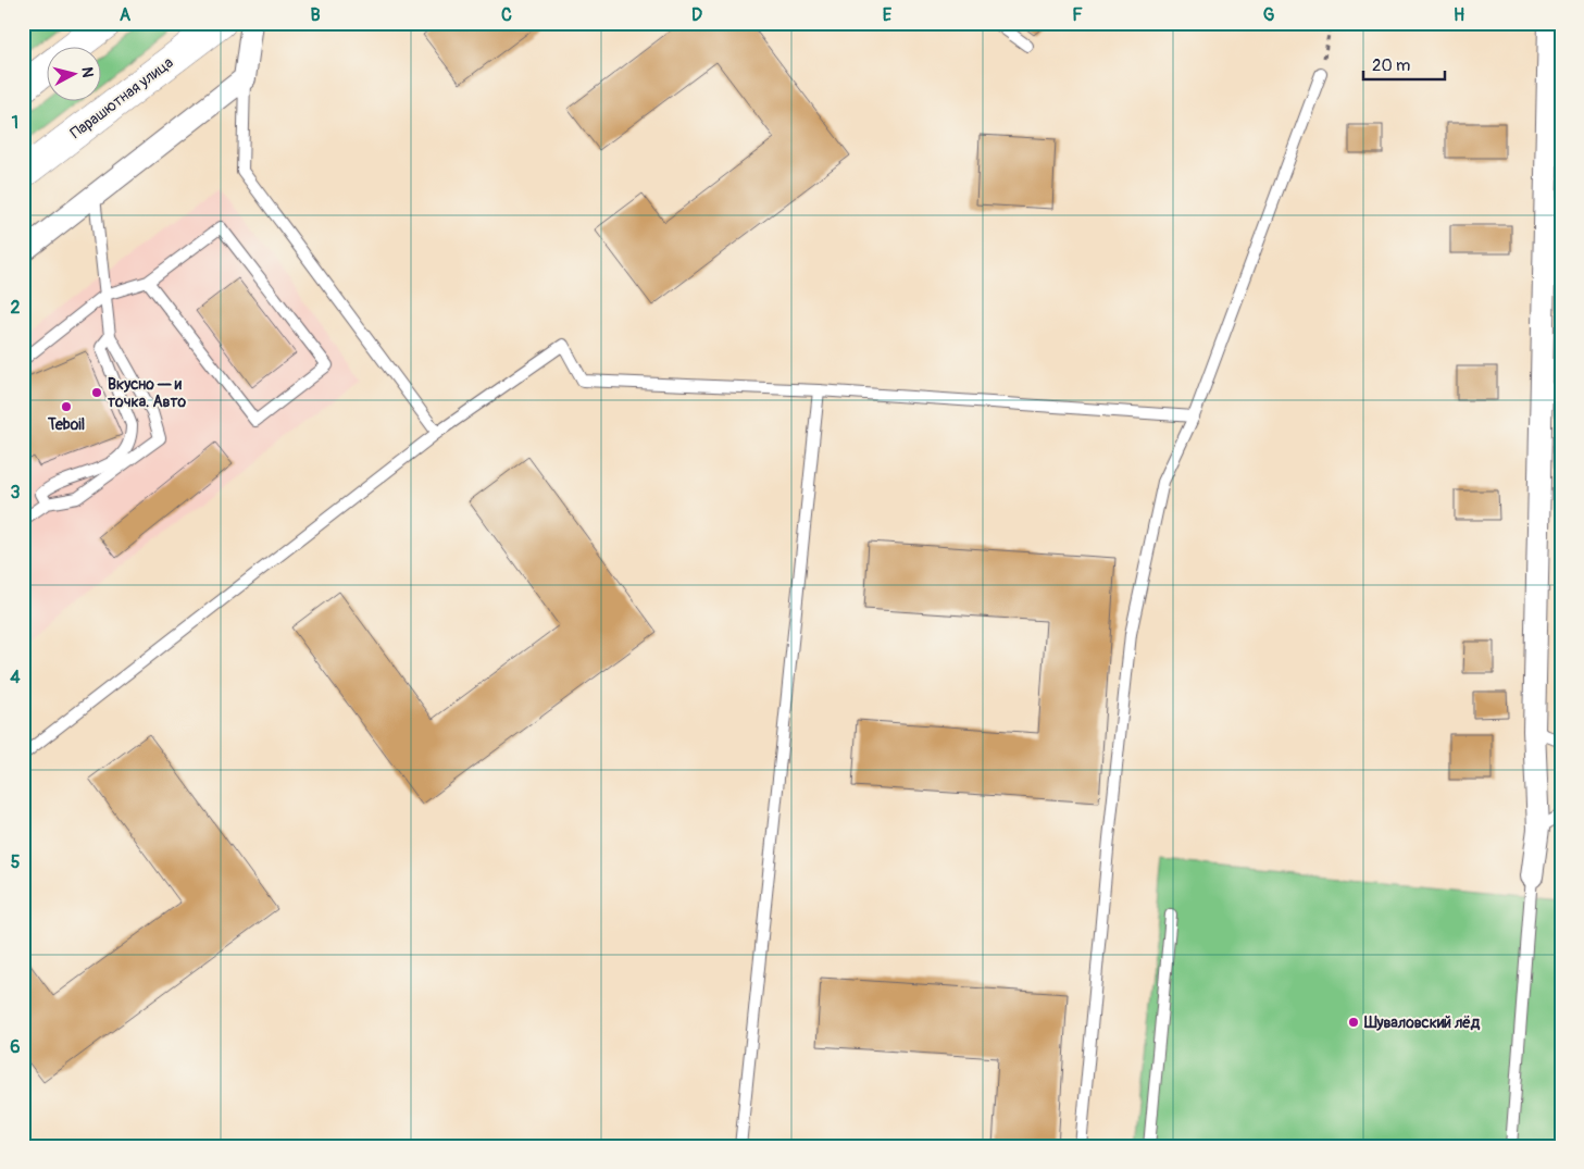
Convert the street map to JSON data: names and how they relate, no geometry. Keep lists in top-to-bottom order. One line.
{"streets":{"main road":["Парашютная улица"]},"places":["Вкусно — и точка. Авто","Teboil","Шуваловский лёд"],"scale_bar":"20 m","north":"right","grid":{"columns":["A","B","C","D","E","F","G","H"],"rows":["1","2","3","4","5","6"]}}
